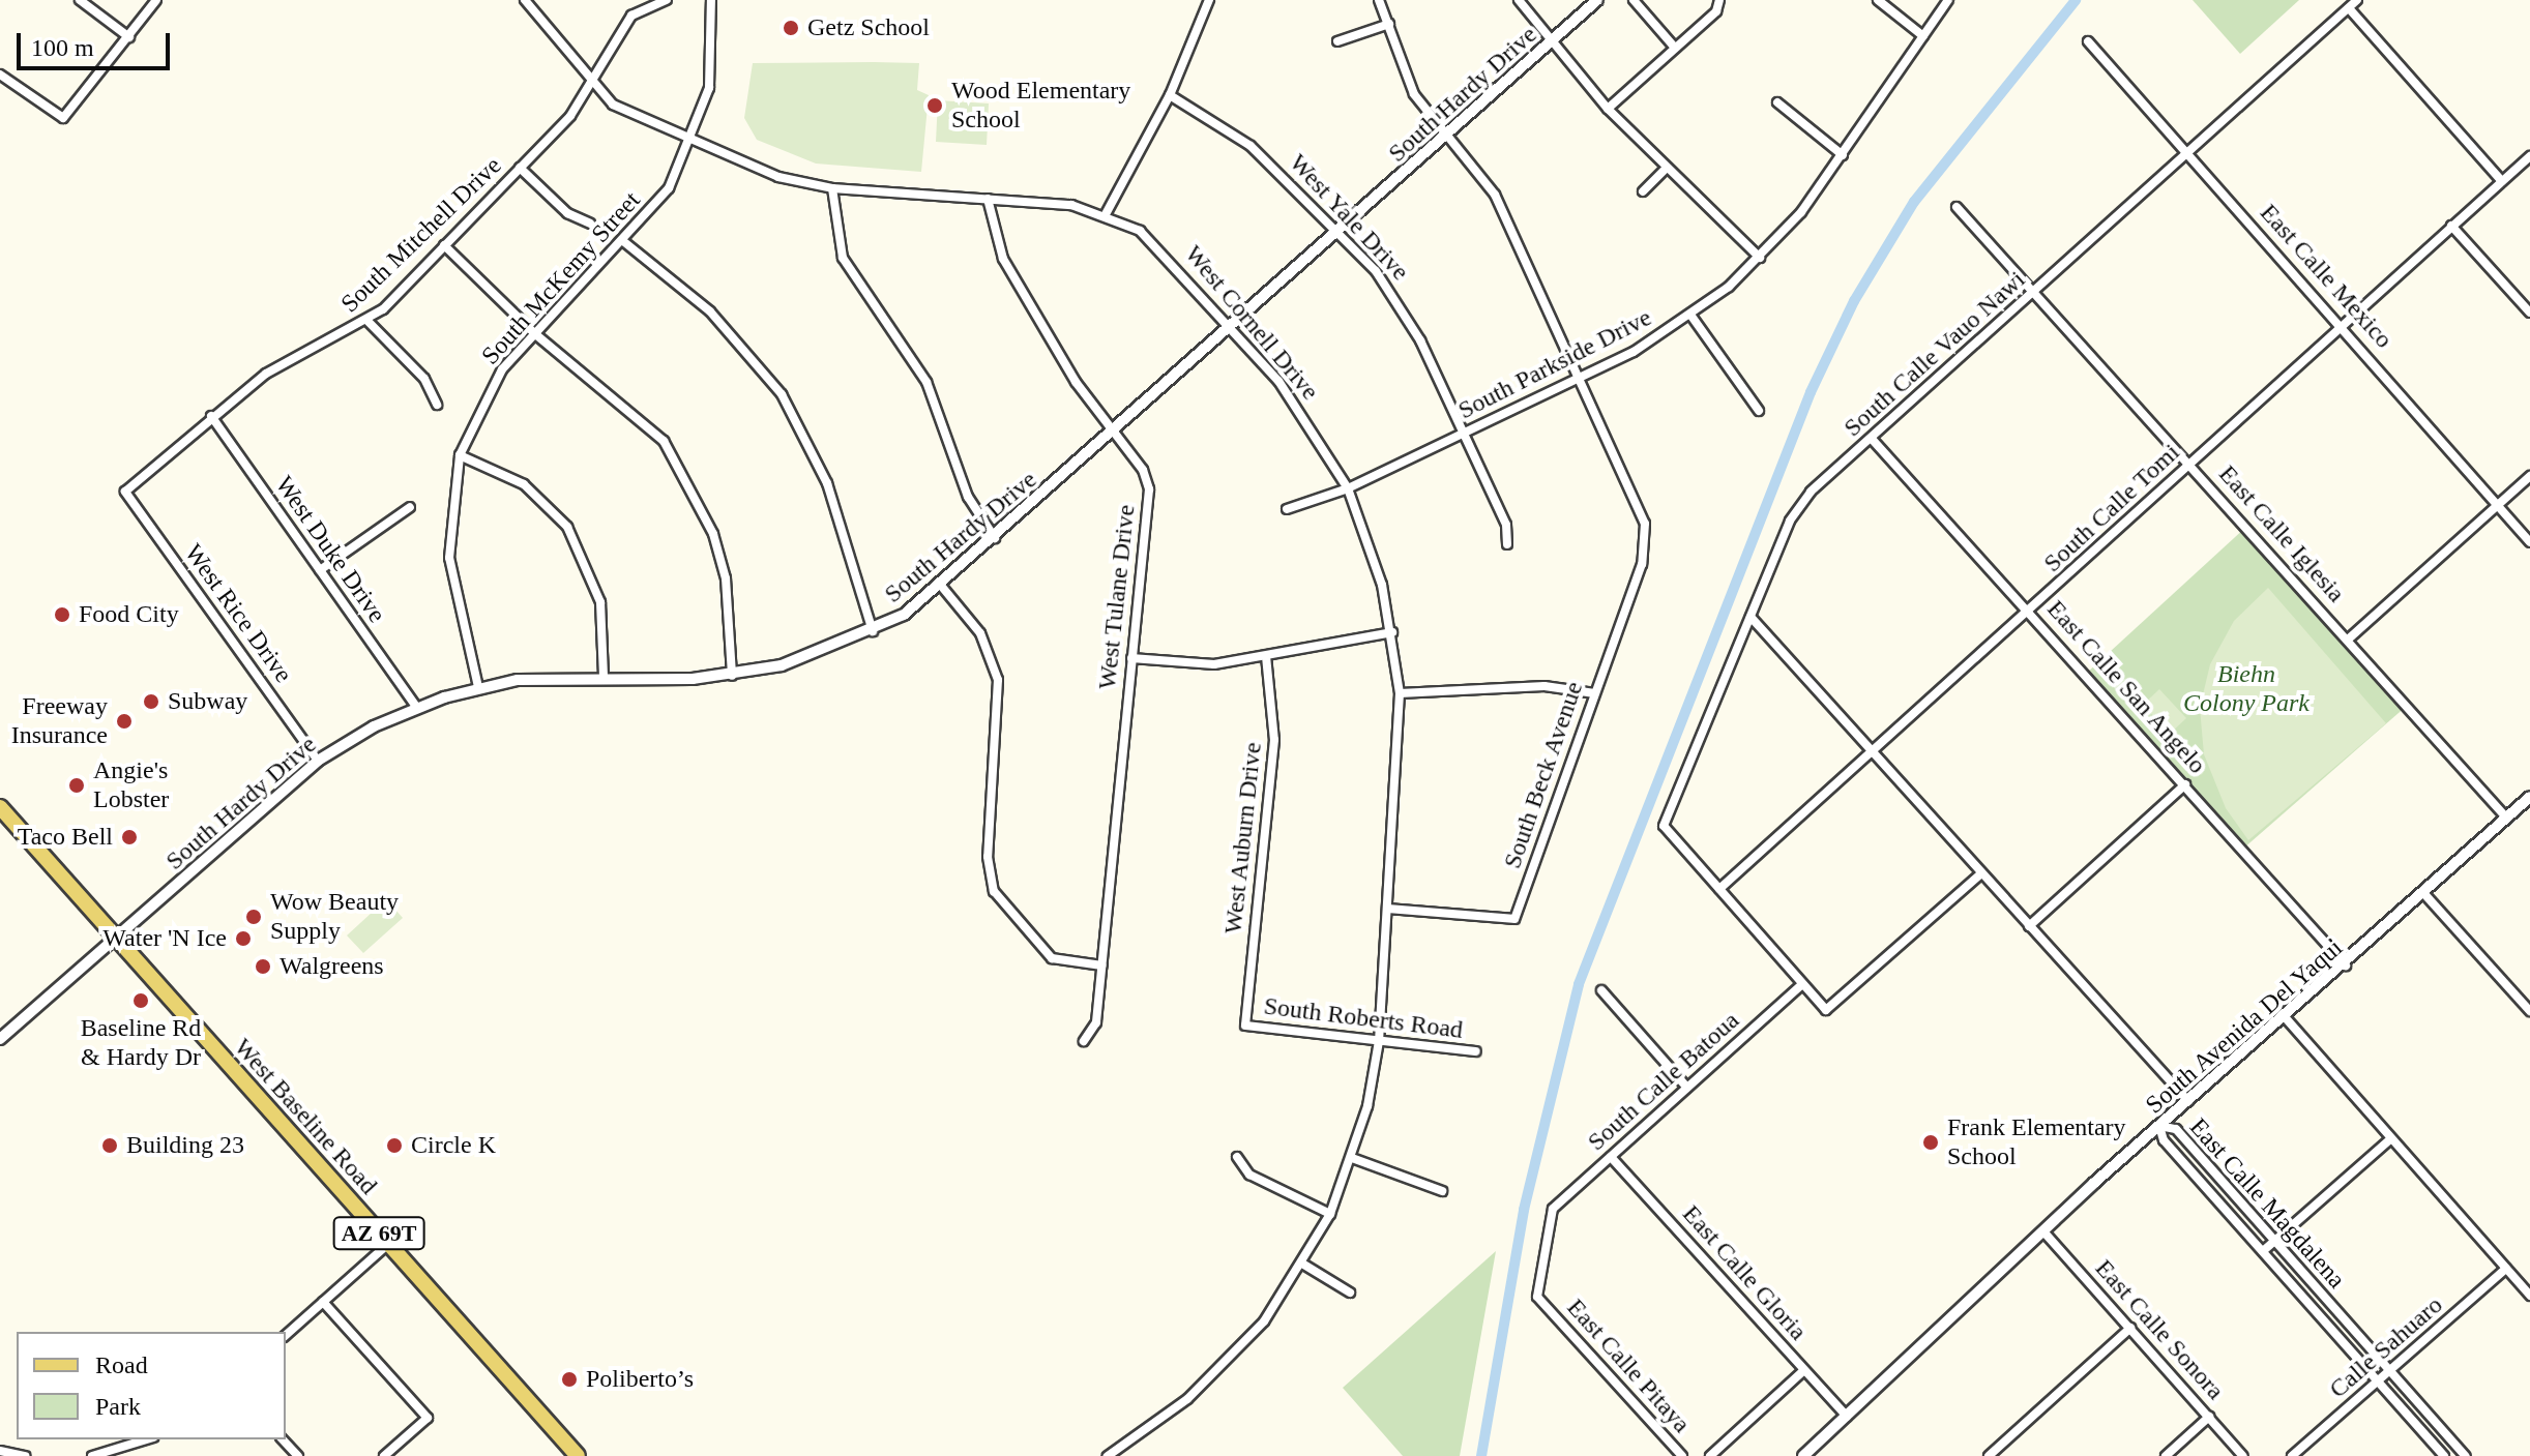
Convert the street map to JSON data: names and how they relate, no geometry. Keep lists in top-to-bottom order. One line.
{"streets":{"main road":["West Baseline Road","AZ 69T"],"street":["South Hardy Drive","West Yale Drive","South Mitchell Drive","East Calle Mexico","South McKemy Street","West Cornell Drive","South Calle Vauo Nawi","South Parkside Drive","South Calle Tomi","East Calle Iglesia","West Duke Drive","West Tulane Drive","West Rice Drive","East Calle San Angelo","South Beck Avenue","West Auburn Drive","South Roberts Road","South Avenida Del Yaqui","South Calle Batoua","East Calle Magdalena","East Calle Gloria","East Calle Sonora","Calle Sahuaro","East Calle Pitaya"]},"crossings":[["South Hardy Drive","West Yale Drive"],["South Hardy Drive","South McKemy Street"],["South Hardy Drive","West Cornell Drive"],["South Hardy Drive","West Duke Drive"],["South Hardy Drive","West Tulane Drive"],["South Hardy Drive","West Rice Drive"],["South Hardy Drive","West Baseline Road"],["West Yale Drive","South Parkside Drive"],["South Mitchell Drive","West Cornell Drive"],["South Mitchell Drive","West Duke Drive"],["South Mitchell Drive","West Rice Drive"],["East Calle Mexico","South Calle Vauo Nawi"],["East Calle Mexico","South Calle Tomi"],["South McKemy Street","West Cornell Drive"],["West Cornell Drive","South Parkside Drive"],["West Cornell Drive","West Tulane Drive"],["West Cornell Drive","South Beck Avenue"],["West Cornell Drive","South Roberts Road"],["South Calle Vauo Nawi","South Calle Tomi"],["South Calle Vauo Nawi","East Calle Iglesia"],["South Calle Vauo Nawi","East Calle San Angelo"],["South Calle Vauo Nawi","East Calle Magdalena"],["South Parkside Drive","South Beck Avenue"],["South Calle Tomi","East Calle Iglesia"],["South Calle Tomi","East Calle San Angelo"],["South Calle Tomi","East Calle Magdalena"],["East Calle Iglesia","South Avenida Del Yaqui"],["East Calle San Angelo","South Avenida Del Yaqui"],["West Auburn Drive","South Roberts Road"],["South Avenida Del Yaqui","East Calle Magdalena"],["South Avenida Del Yaqui","East Calle Gloria"],["South Avenida Del Yaqui","East Calle Sonora"],["South Calle Batoua","East Calle Gloria"],["South Calle Batoua","East Calle Pitaya"],["East Calle Magdalena","Calle Sahuaro"]],"parks":["Biehn Colony Park"],"places":["Getz School","Wood Elementary School","Food City","Subway","Freeway Insurance","Angie's Lobster","Taco Bell","Wow Beauty Supply","Water 'N Ice","Walgreens","Baseline Rd & Hardy Dr","Frank Elementary School","Building 23","Circle K","Poliberto’s"],"legend":["Road","Park"],"scale_bar":"100 m"}
